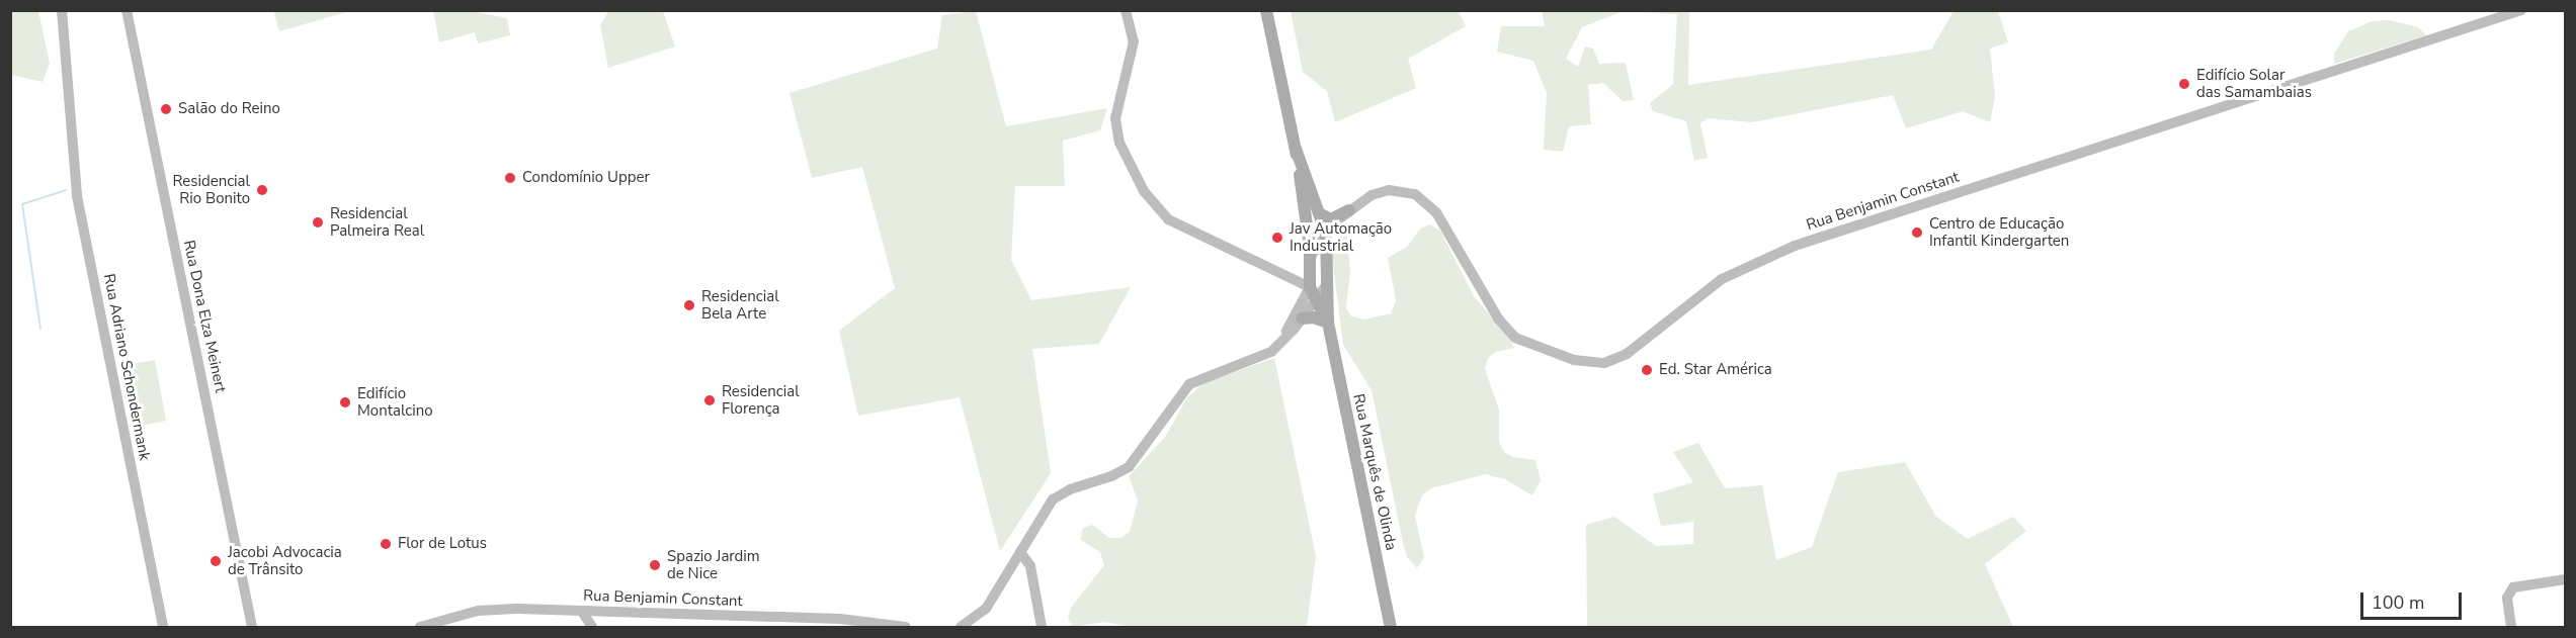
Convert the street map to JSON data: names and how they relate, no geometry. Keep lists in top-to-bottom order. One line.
{"streets":{"main road":["Rua Benjamin Constant","Rua Dona Elza Meinert","Rua Adriano Schondermank","Rua Marquês de Olinda"]},"crossings":[["Rua Benjamin Constant","Rua Marquês de Olinda"]],"places":["Edifício Solar das Samambaias","Salão do Reino","Condomínio Upper","Residencial Rio Bonito","Residencial Palmeira Real","Centro de Educação Infantil Kindergarten","Jav Automação Industrial","Residencial Bela Arte","Ed. Star América","Residencial Florença","Edifício Montalcino","Flor de Lotus","Jacobi Advocacia de Trânsito","Spazio Jardim de Nice"],"scale_bar":"100 m"}
